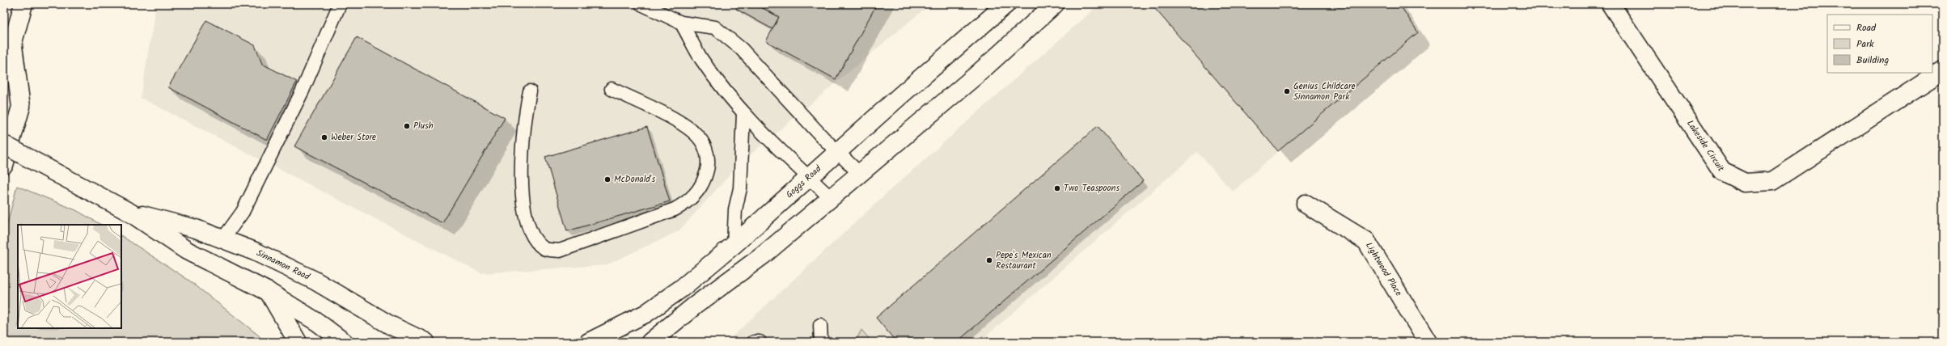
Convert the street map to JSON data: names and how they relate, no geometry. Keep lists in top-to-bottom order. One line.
{"streets":{"main road":["Lakeside Circuit","Goggs Road","Sinnamon Road","Lightwood Place"]},"places":["Genius Childcare Sinnamon Park","Plush","Weber Store","McDonald's","Two Teaspoons","Pepe's Mexican Restaurant"],"legend":["Road","Park","Building"]}
